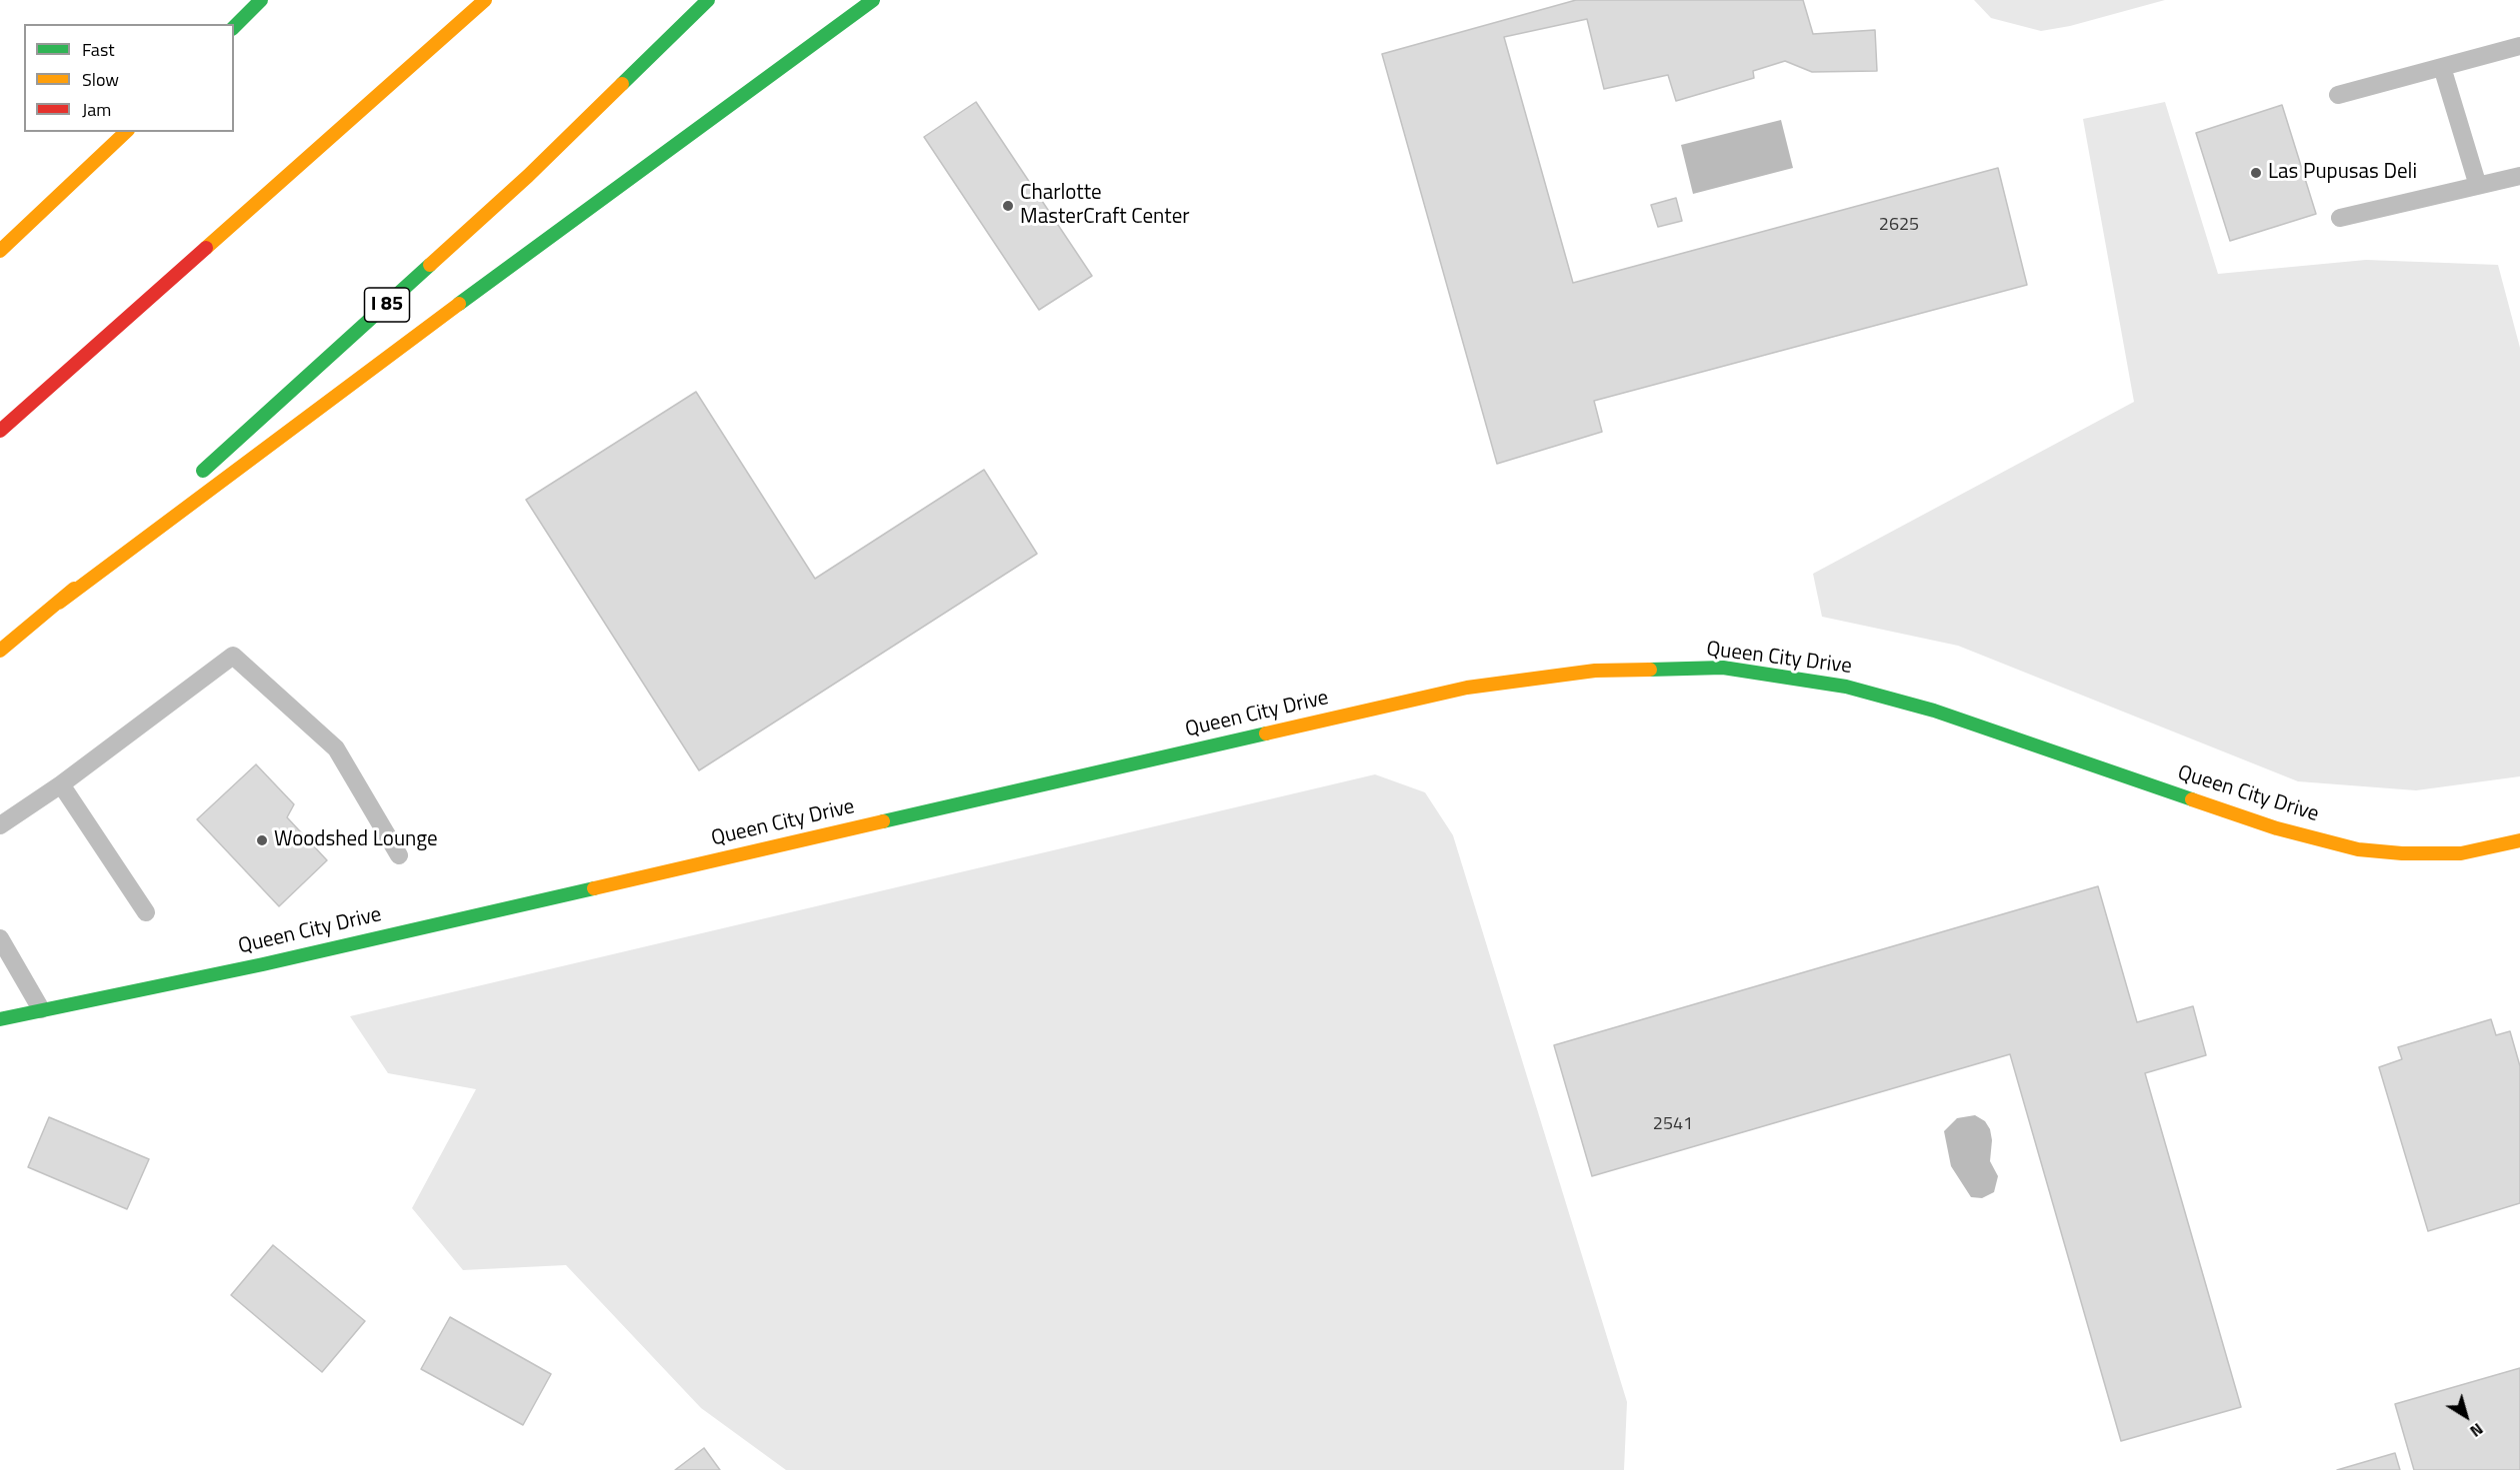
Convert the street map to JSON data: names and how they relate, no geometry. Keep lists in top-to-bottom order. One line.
{"streets":{"main road":["I 85","Queen City Drive"]},"places":["Las Pupusas Deli","Charlotte MasterCraft Center","Woodshed Lounge"],"house_numbers":["2625","2541"],"legend":["Fast","Slow","Jam"],"north":"bottom right"}
